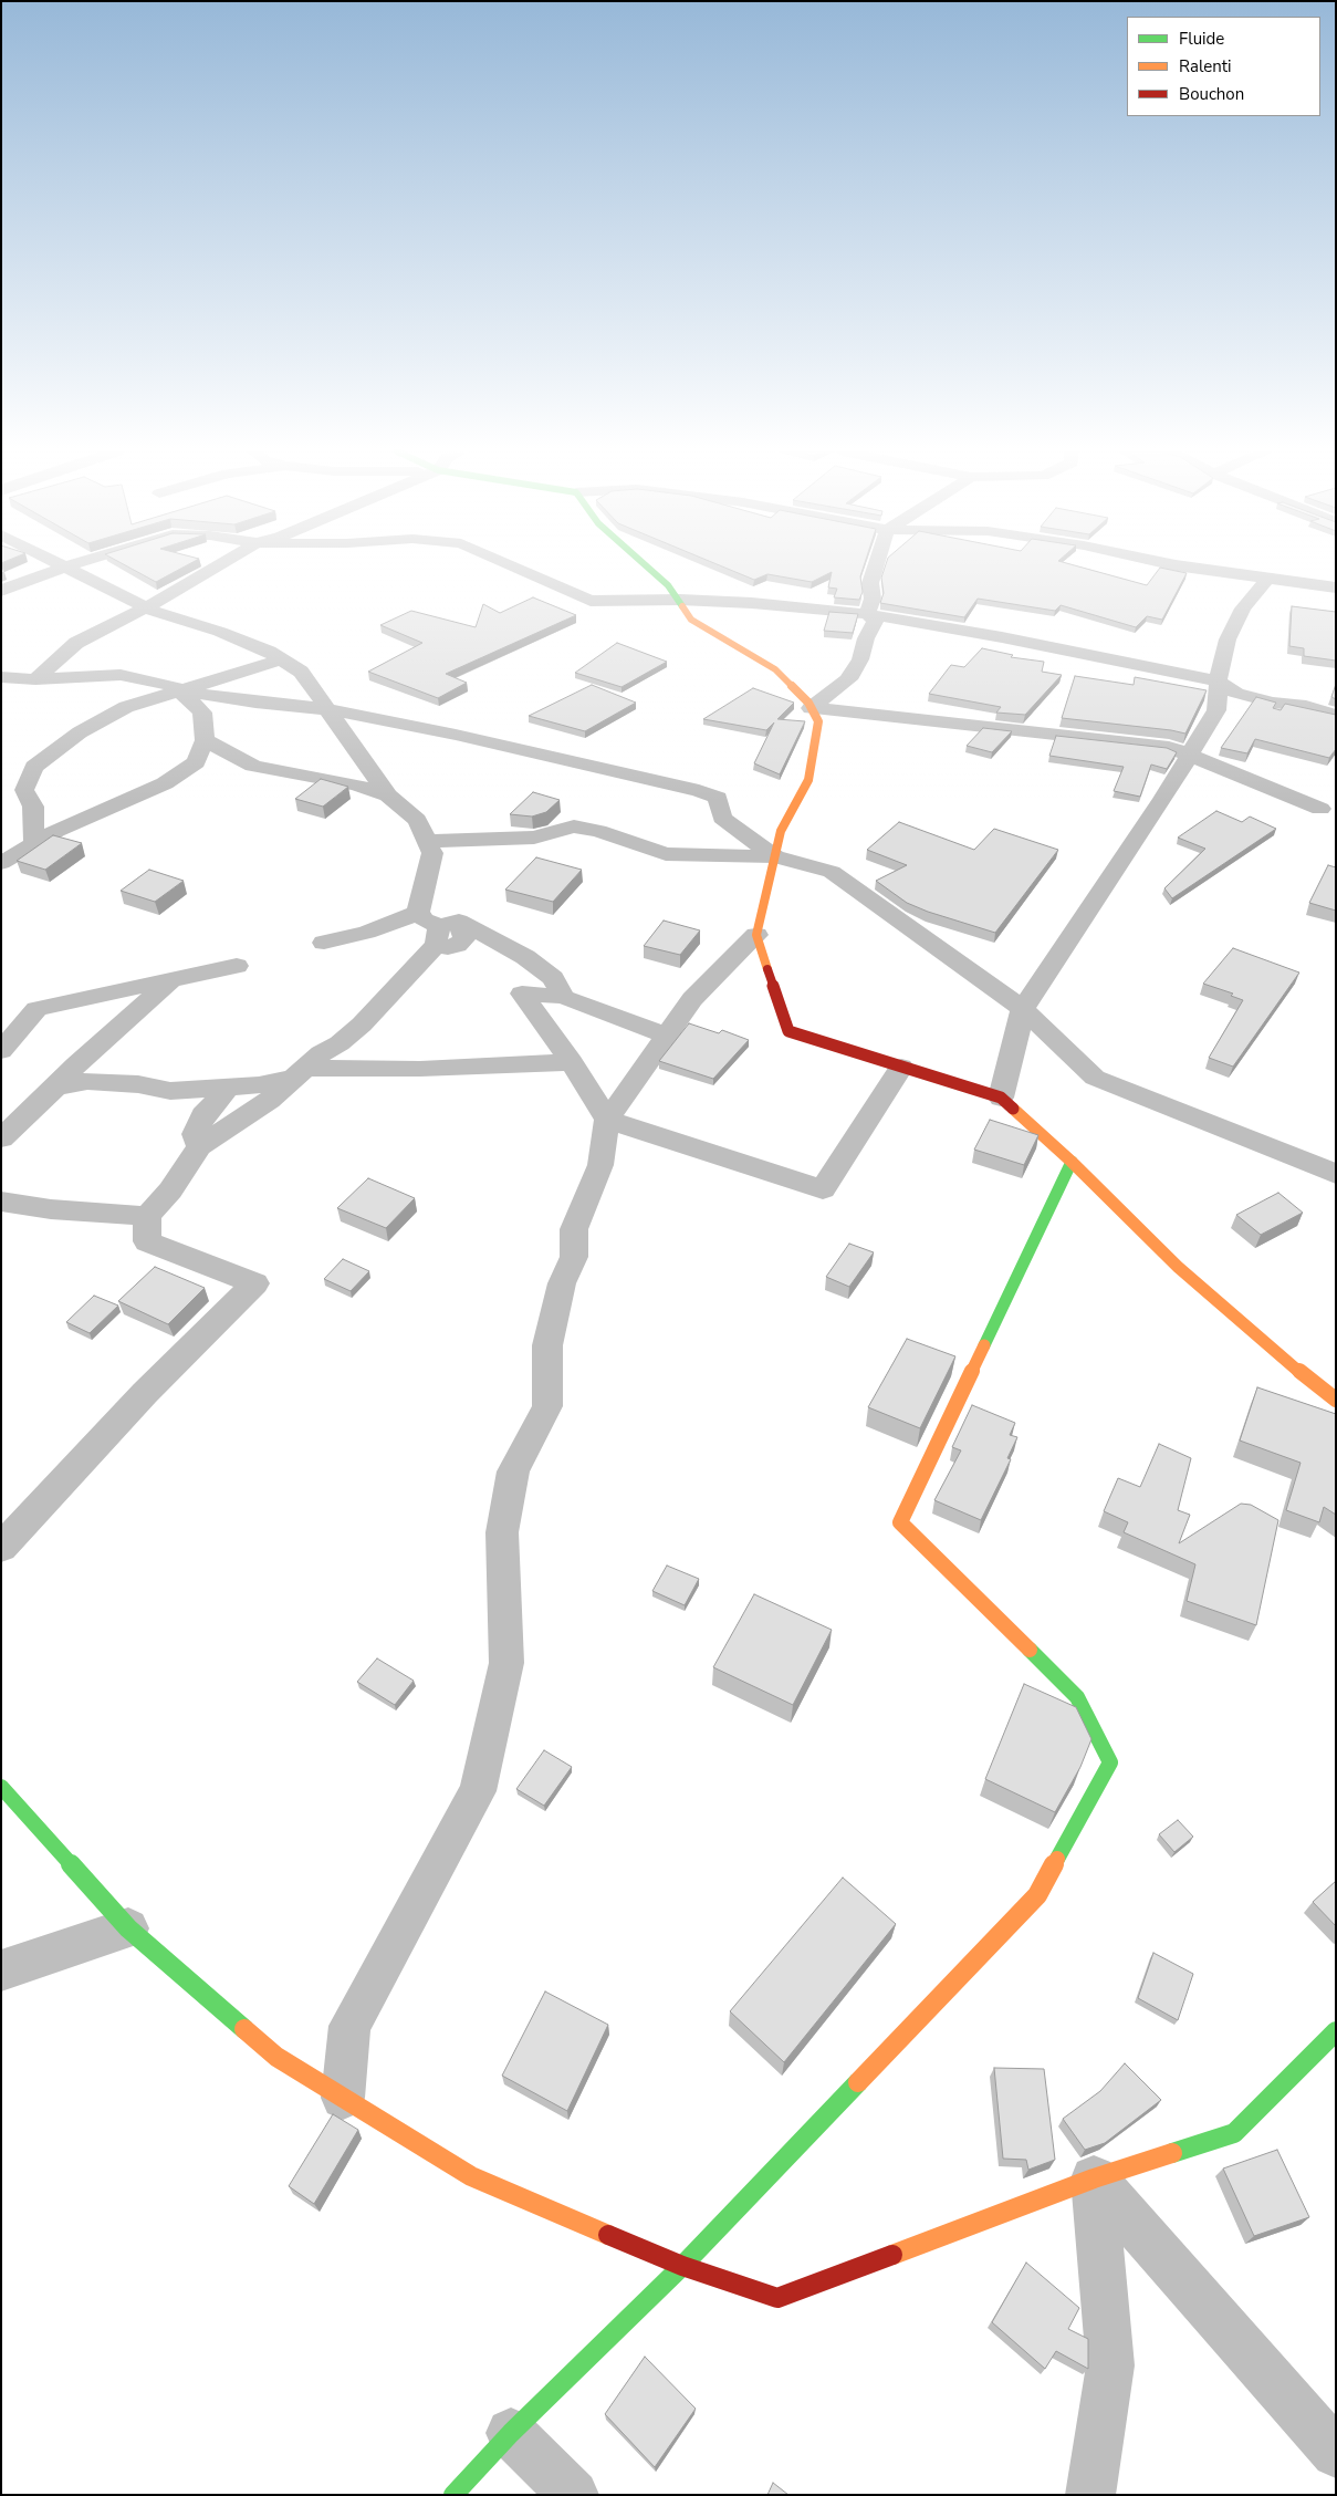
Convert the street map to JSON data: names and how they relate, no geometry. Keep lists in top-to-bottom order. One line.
{"legend":["Fluide","Ralenti","Bouchon"]}
